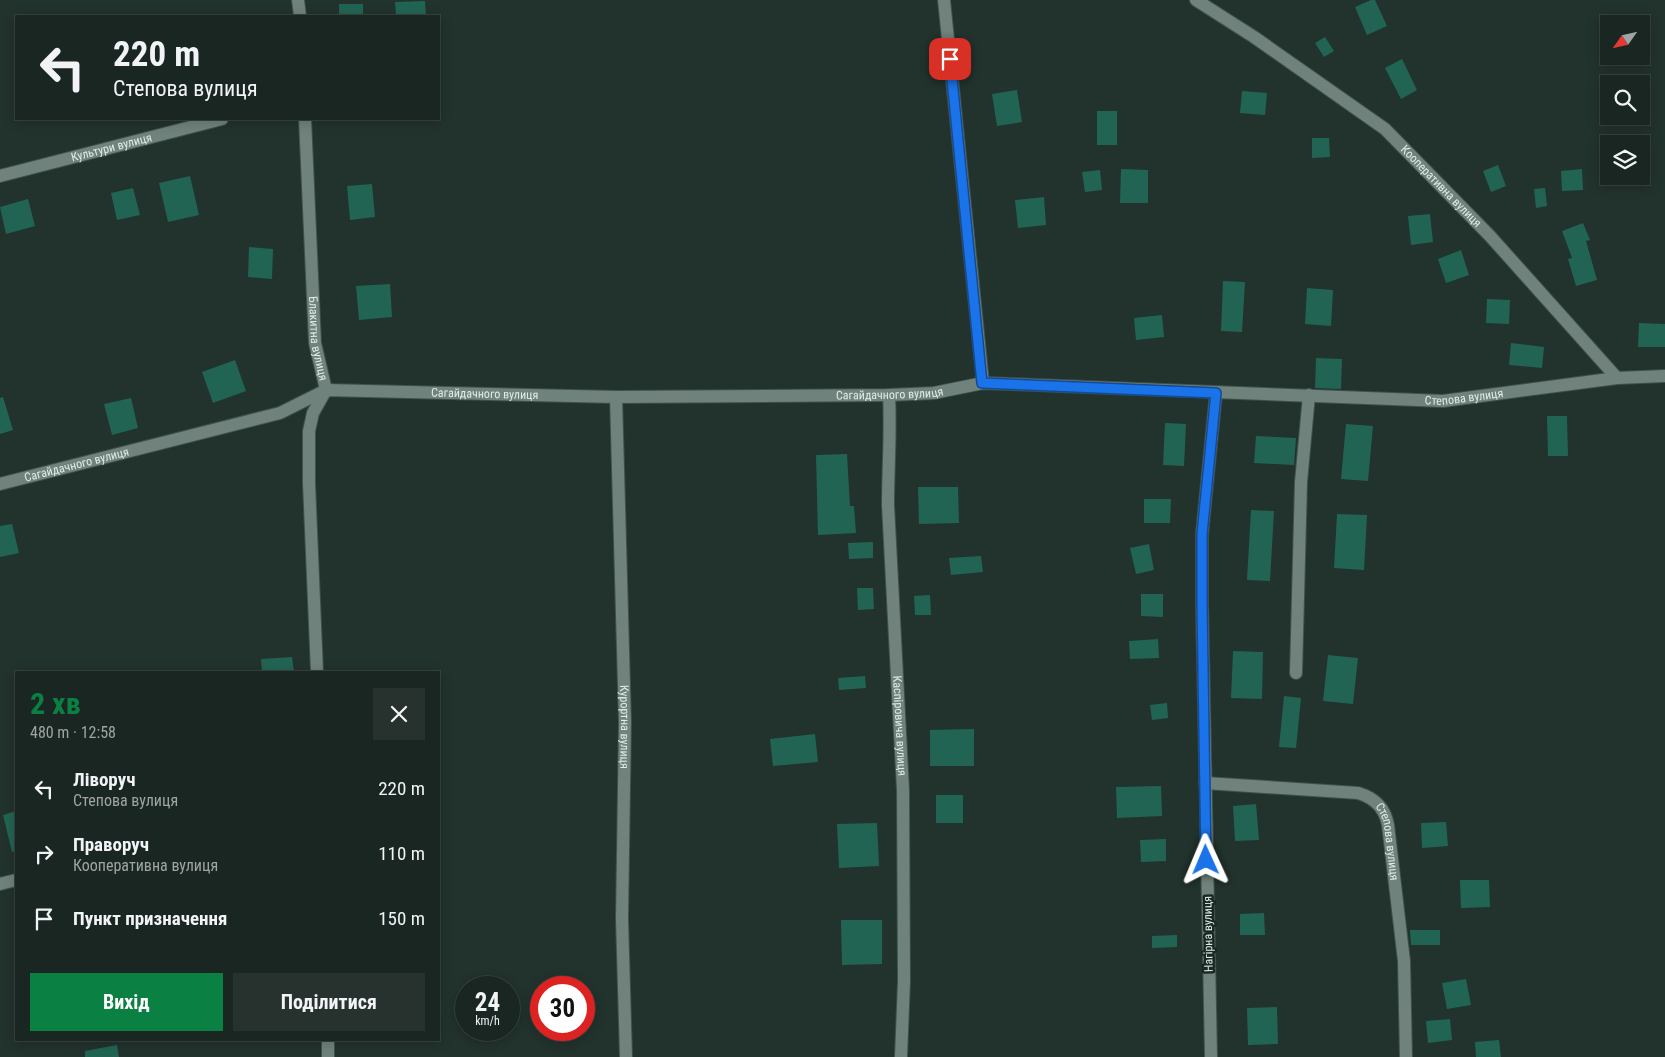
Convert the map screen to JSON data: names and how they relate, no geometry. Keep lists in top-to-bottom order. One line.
{"streets":{"street":["Культури вулиця","Кооперативна вулиця","Блакитна вулиця","Сагайдачного вулиця","Степова вулиця","Каспіровича вулиця","Курортна вулиця","Нагірна вулиця"]},"crossings":[["Кооперативна вулиця","Степова вулиця"],["Блакитна вулиця","Сагайдачного вулиця"],["Сагайдачного вулиця","Степова вулиця"],["Сагайдачного вулиця","Каспіровича вулиця"],["Сагайдачного вулиця","Курортна вулиця"],["Степова вулиця","Нагірна вулиця"]],"north":"bottom left","page":{"turn":["220 m","Степова вулиця"],"heading":["2 хв","480 m · 12:58"],"list":[{"name":"Ліворуч","note":"Степова вулиця","value":"220 m"},{"name":"Праворуч","note":"Кооперативна вулиця","value":"110 m"},{"name":"Пункт призначення","value":"150 m"}],"buttons":["Вихід","Поділитися"],"speed":"24 km/h","limit":"30"}}
